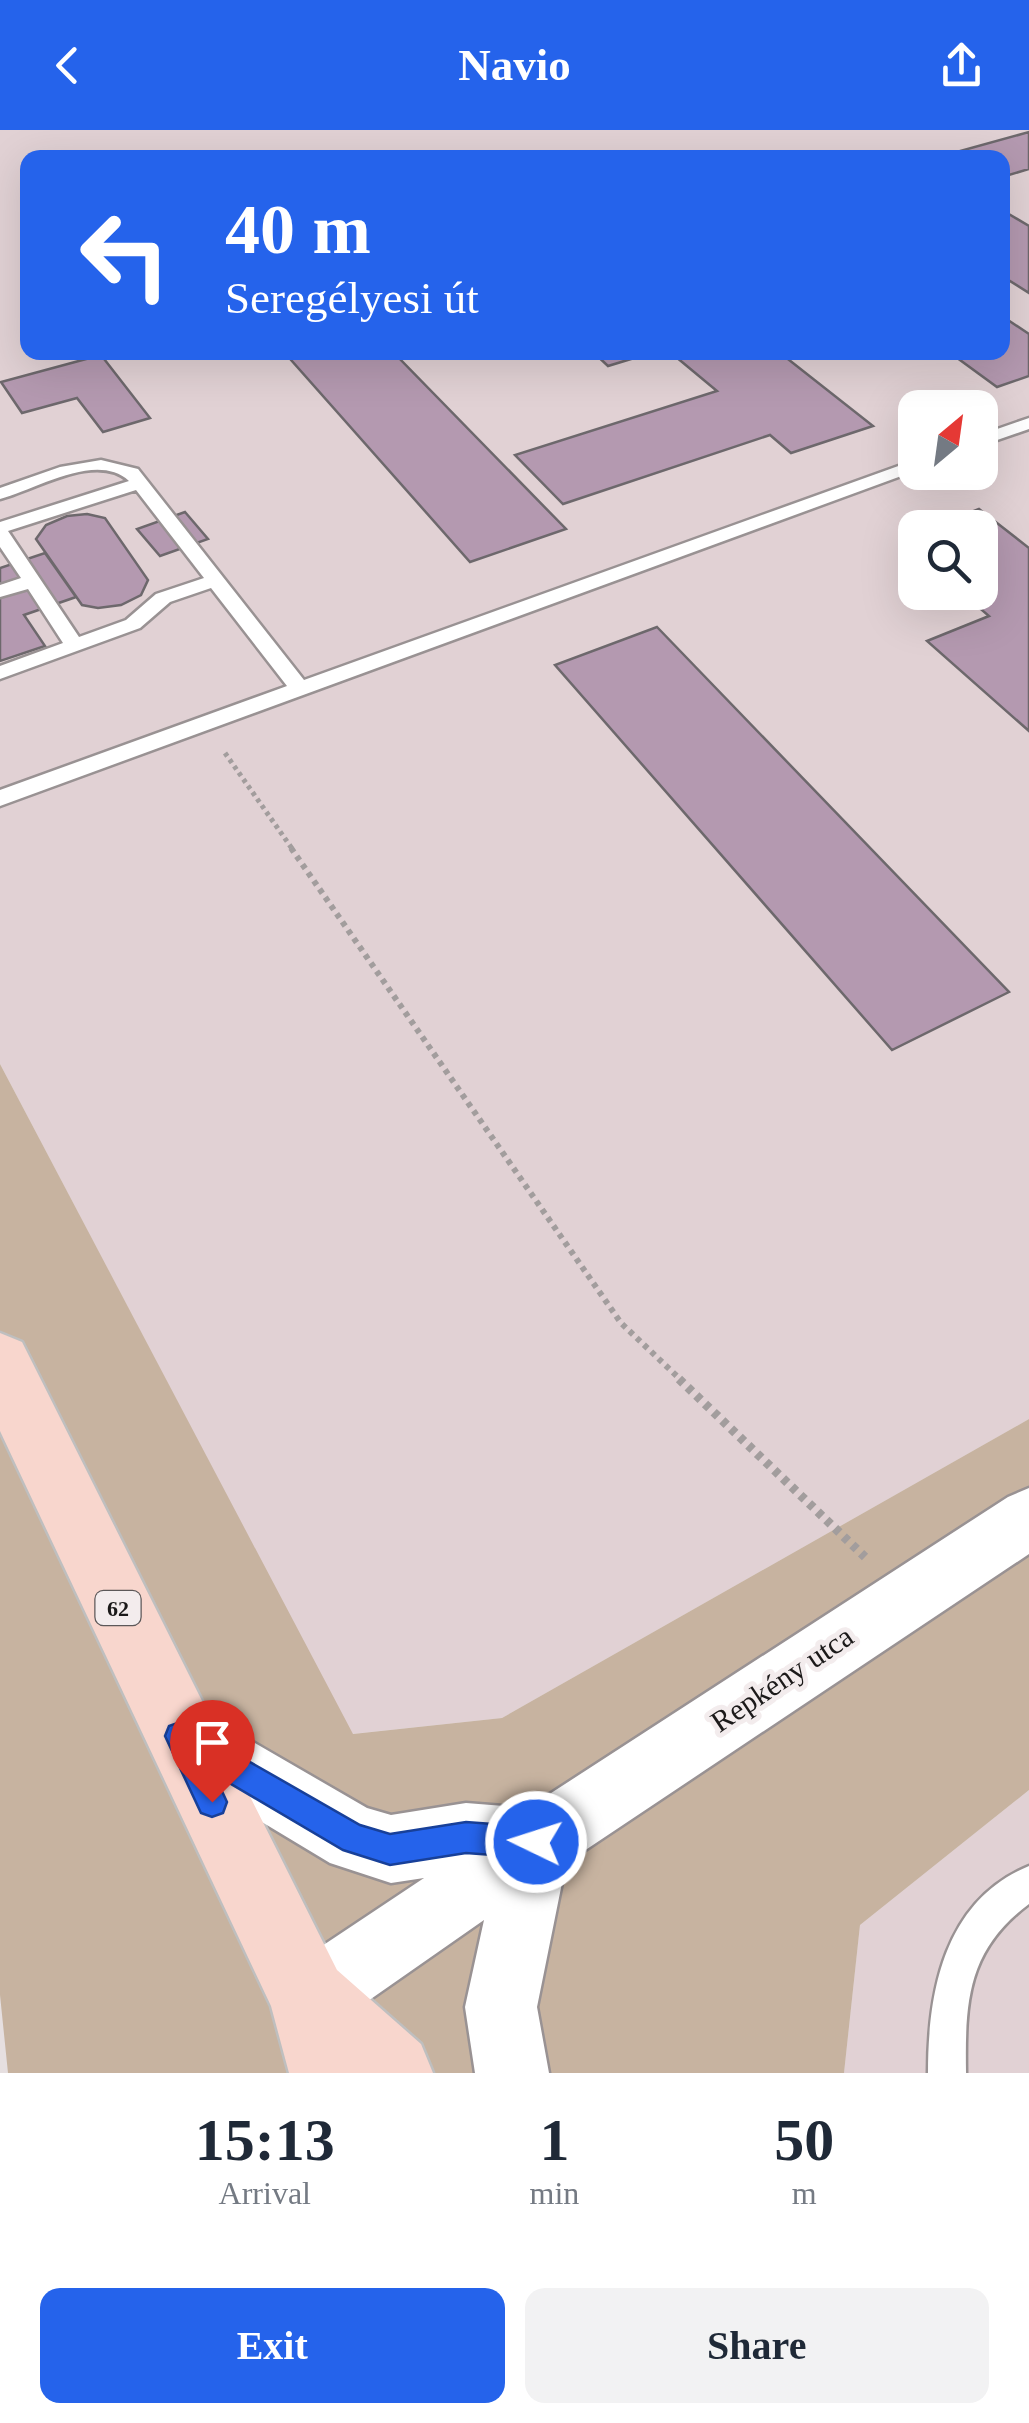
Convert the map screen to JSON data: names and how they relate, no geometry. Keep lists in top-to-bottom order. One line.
{"streets":{"main road":["62"],"street":["Repkény utca"]},"crossings":[["62","Repkény utca"]],"north":"top right","page":{"header":"Navio","turn":["40 m","Seregélyesi út"],"eta":["15:13","Arrival","1","min","50","m"],"buttons":["Exit","Share"]}}
